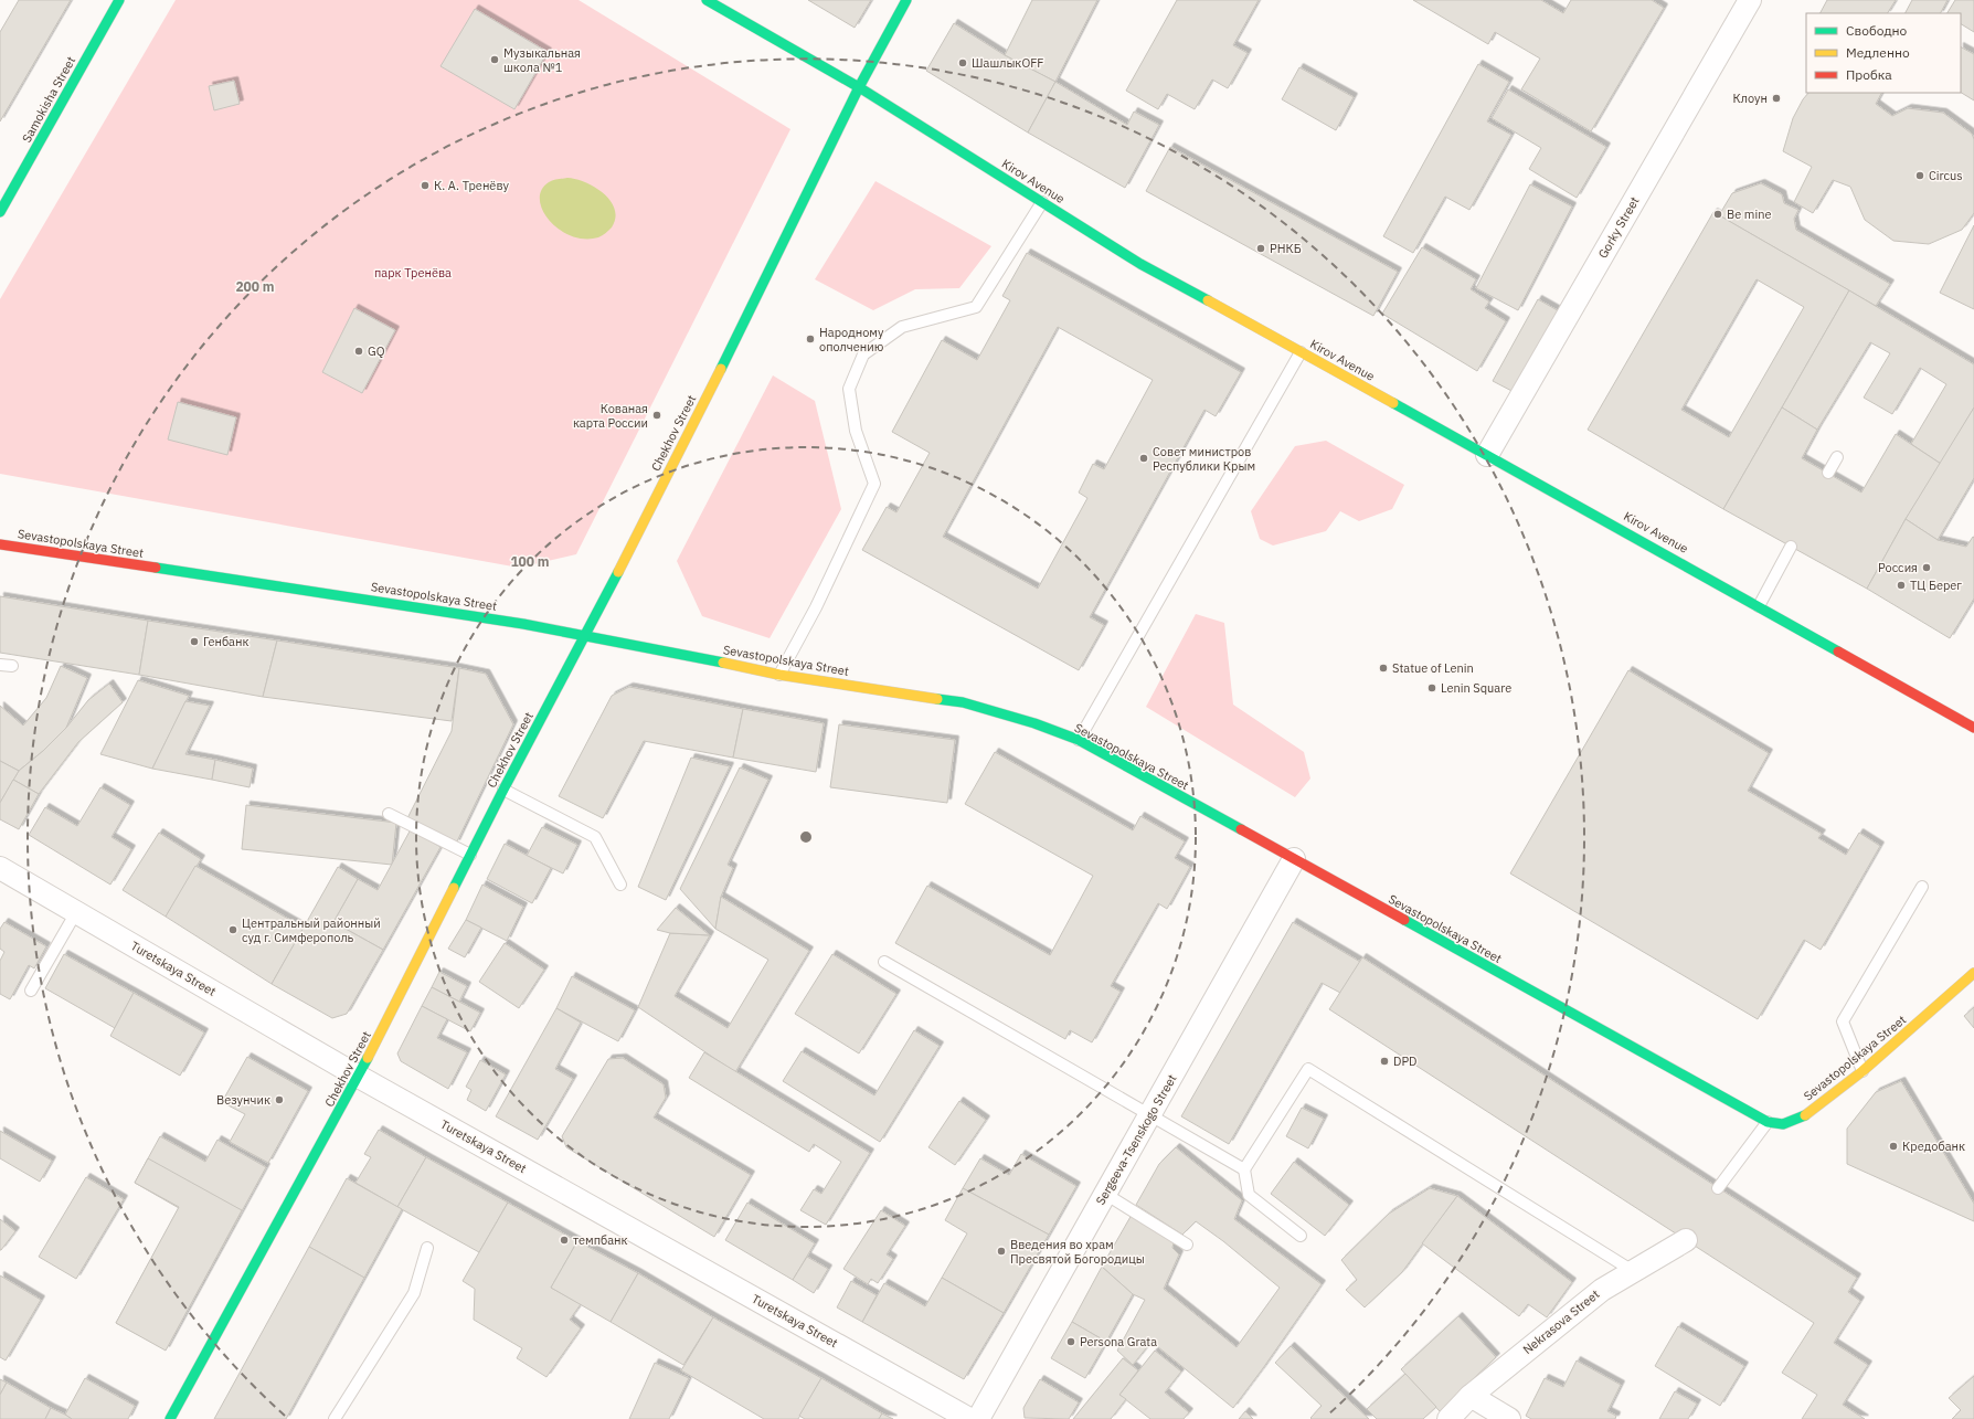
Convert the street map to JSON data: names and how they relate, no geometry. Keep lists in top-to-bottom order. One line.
{"streets":{"main road":["Samokisha Street","Kirov Avenue","Chekhov Street","Sevastopolskaya Street"],"street":["Gorky Street","Turetskaya Street","Sergeeva-Tsenskogo Street","Nekrasova Street"]},"crossings":[["Kirov Avenue","Gorky Street"],["Kirov Avenue","Chekhov Street"],["Chekhov Street","Sevastopolskaya Street"],["Chekhov Street","Turetskaya Street"],["Sevastopolskaya Street","Sergeeva-Tsenskogo Street"]],"parks":["парк Тренёва"],"places":["Музыкальная школа №1","ШашлыкOFF","Клоун","Circus","К. А. Тренёву","Be mine","РНКБ","Народному ополчению","GQ","Кованая карта России","Совет министров Республики Крым","Россия","ТЦ Берег","Генбанк","Statue of Lenin","Lenin Square","Центральный районный суд г. Симферополь","DPD","Везунчик","Кредобанк","темпбанк","Введения во храм Пресвятой Богородицы","Persona Grata"],"legend":["Свободно","Медленно","Пробка"],"rings":["200 m","100 m"]}
